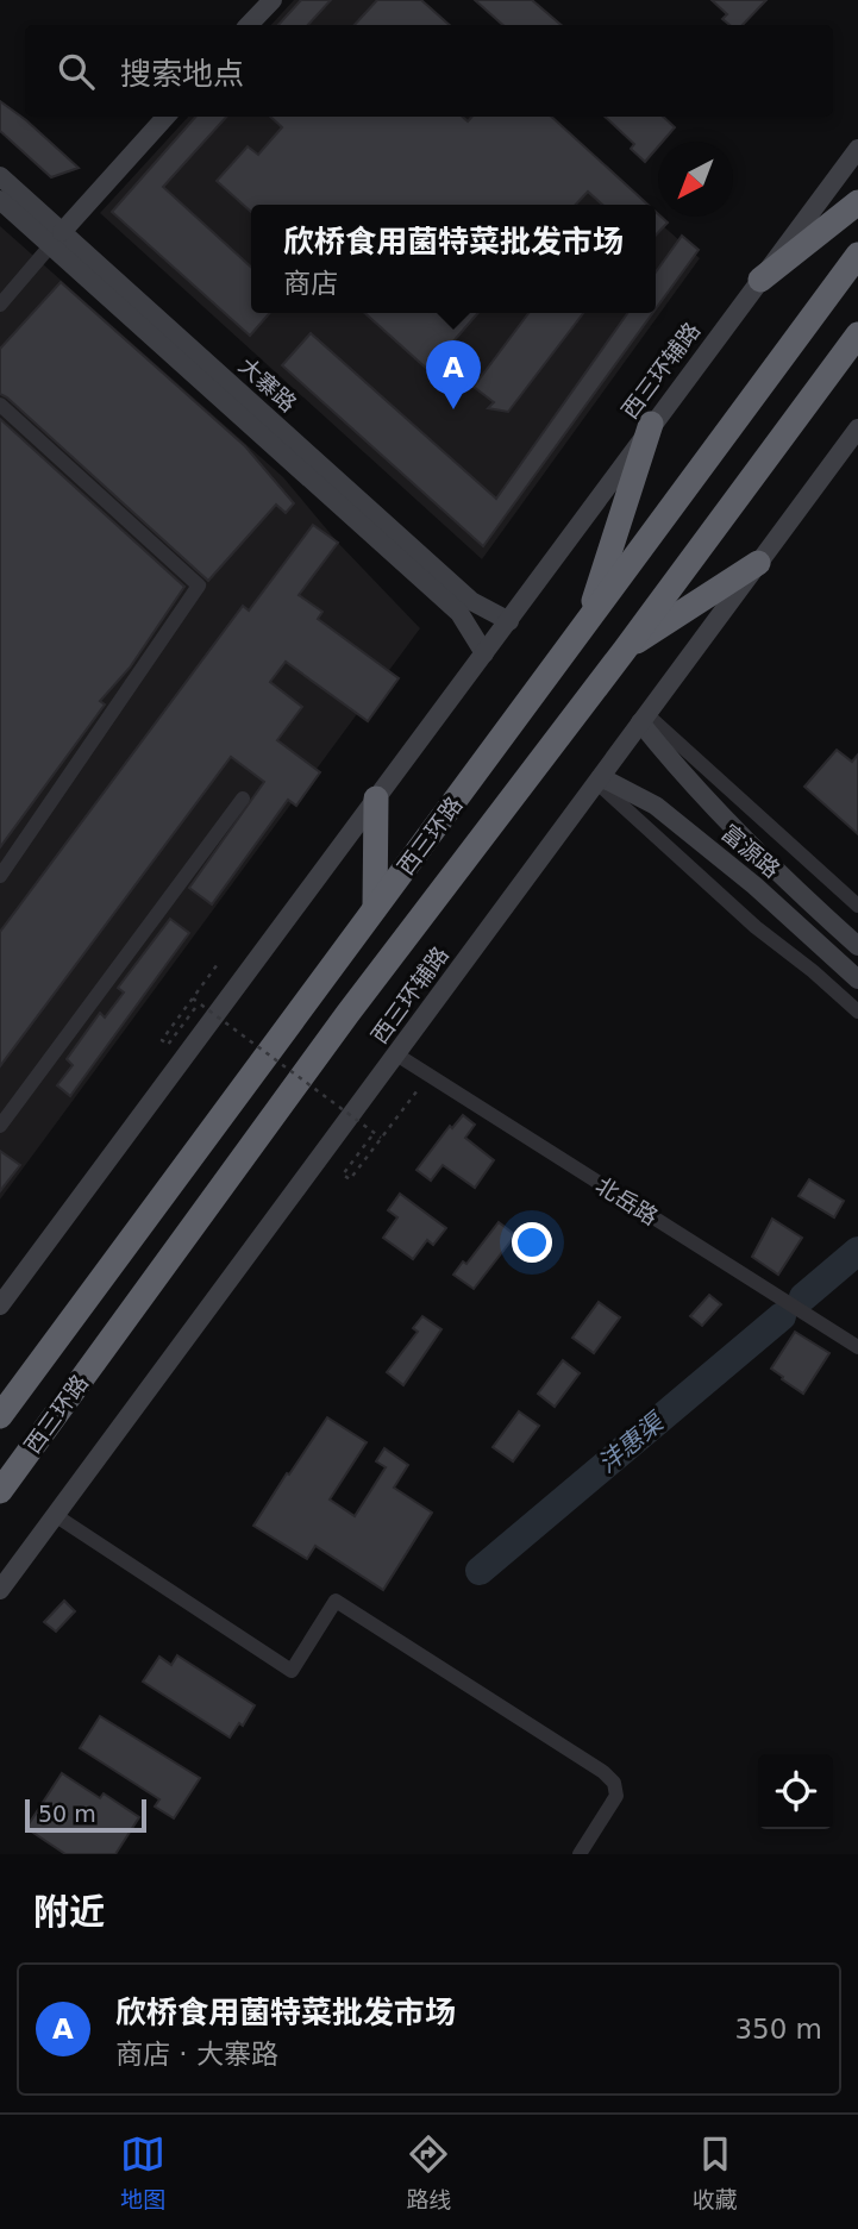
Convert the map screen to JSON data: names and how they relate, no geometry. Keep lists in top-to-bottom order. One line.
{"streets":{"highway":["西三环路"],"main road":["西三环辅路","大寨路","富源路"],"street":["北岳路"]},"crossings":[["西三环辅路","大寨路"],["西三环辅路","富源路"],["西三环辅路","北岳路"]],"water":["沣惠渠"],"scale_bar":"50 m","north":"bottom left","page":{"search":"搜索地点","popup":["欣桥食用菌特菜批发市场","商店"],"pins":"A","scale":"50 m","heading":"附近","list":[{"mark":"A","name":"欣桥食用菌特菜批发市场","note":"商店 · 大寨路","value":"350 m"}],"nav":["地图","路线","收藏"]}}
